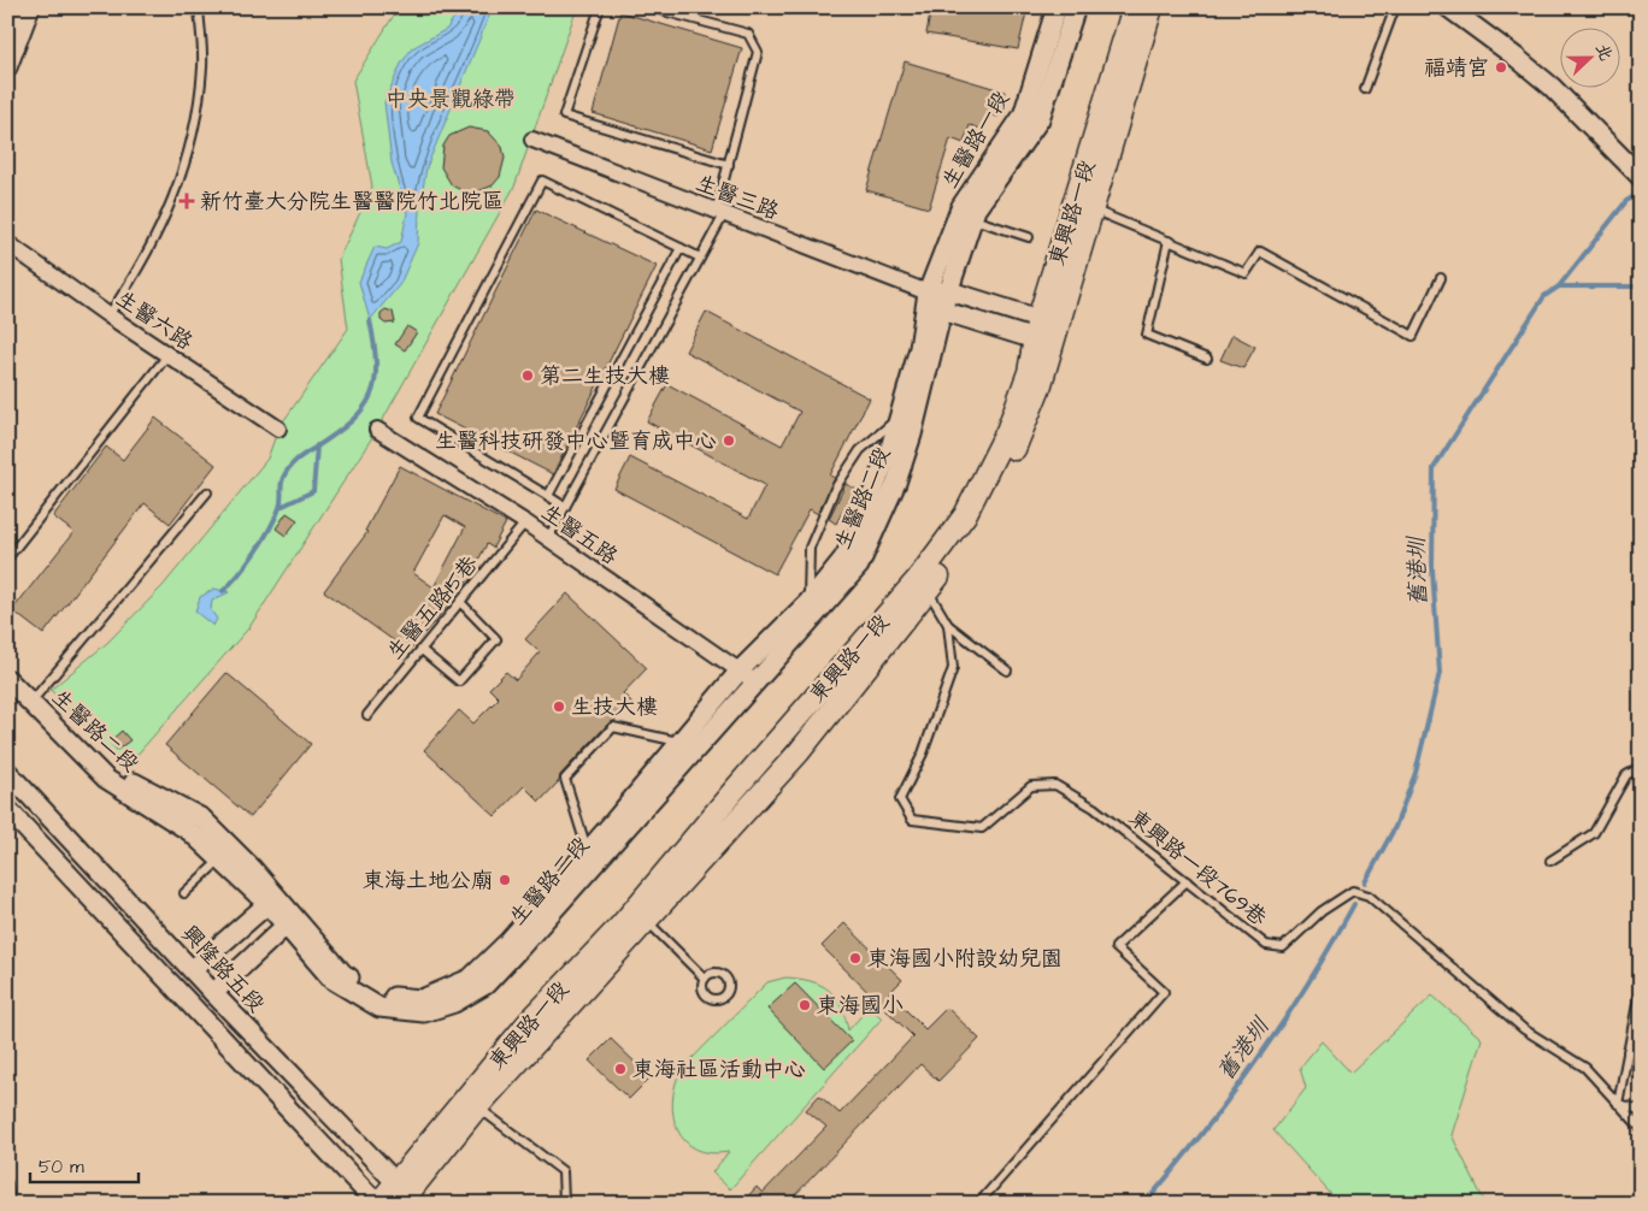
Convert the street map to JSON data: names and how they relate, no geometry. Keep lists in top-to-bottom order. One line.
{"streets":{"main road":["東興路一段"],"street":["生醫路一段","生醫三路","生醫六路","生醫路二段","生醫五路","興隆路五段"],"lane":["生醫五路15巷","東興路一段769巷"]},"crossings":[["生醫路一段","生醫三路"],["生醫路一段","生醫路二段"],["生醫三路","生醫路二段"],["東興路一段","東興路一段769巷"],["東興路一段","興隆路五段"],["生醫路二段","生醫五路"],["生醫五路","生醫五路15巷"]],"water":["舊港圳"],"parks":["中央景觀綠帶"],"places":{"other":["福靖宮","第二生技大樓","生醫科技研發中心暨育成中心","生技大樓","東海土地公廟","東海國小附設幼兒園","東海國小","東海社區活動中心"],"health":["新竹臺大分院生醫醫院竹北院區"]},"scale_bar":"50 m","north":"right"}
